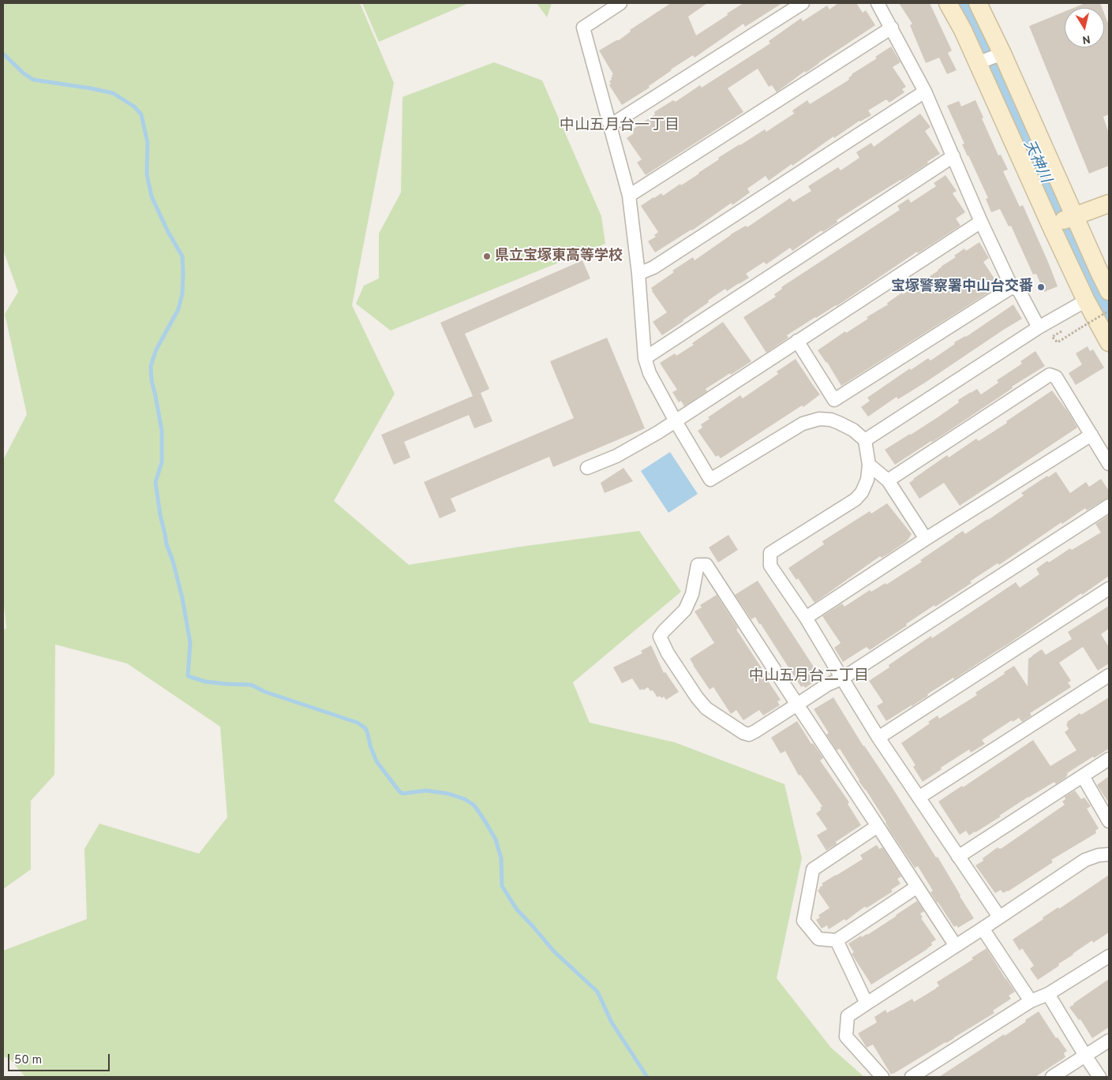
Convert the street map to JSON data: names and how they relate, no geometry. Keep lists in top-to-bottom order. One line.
{"districts":["中山五月台一丁目","中山五月台二丁目"],"water":["天神川"],"places":["県立宝塚東高等学校","宝塚警察署中山台交番"],"scale_bar":"50 m","north":"bottom"}
